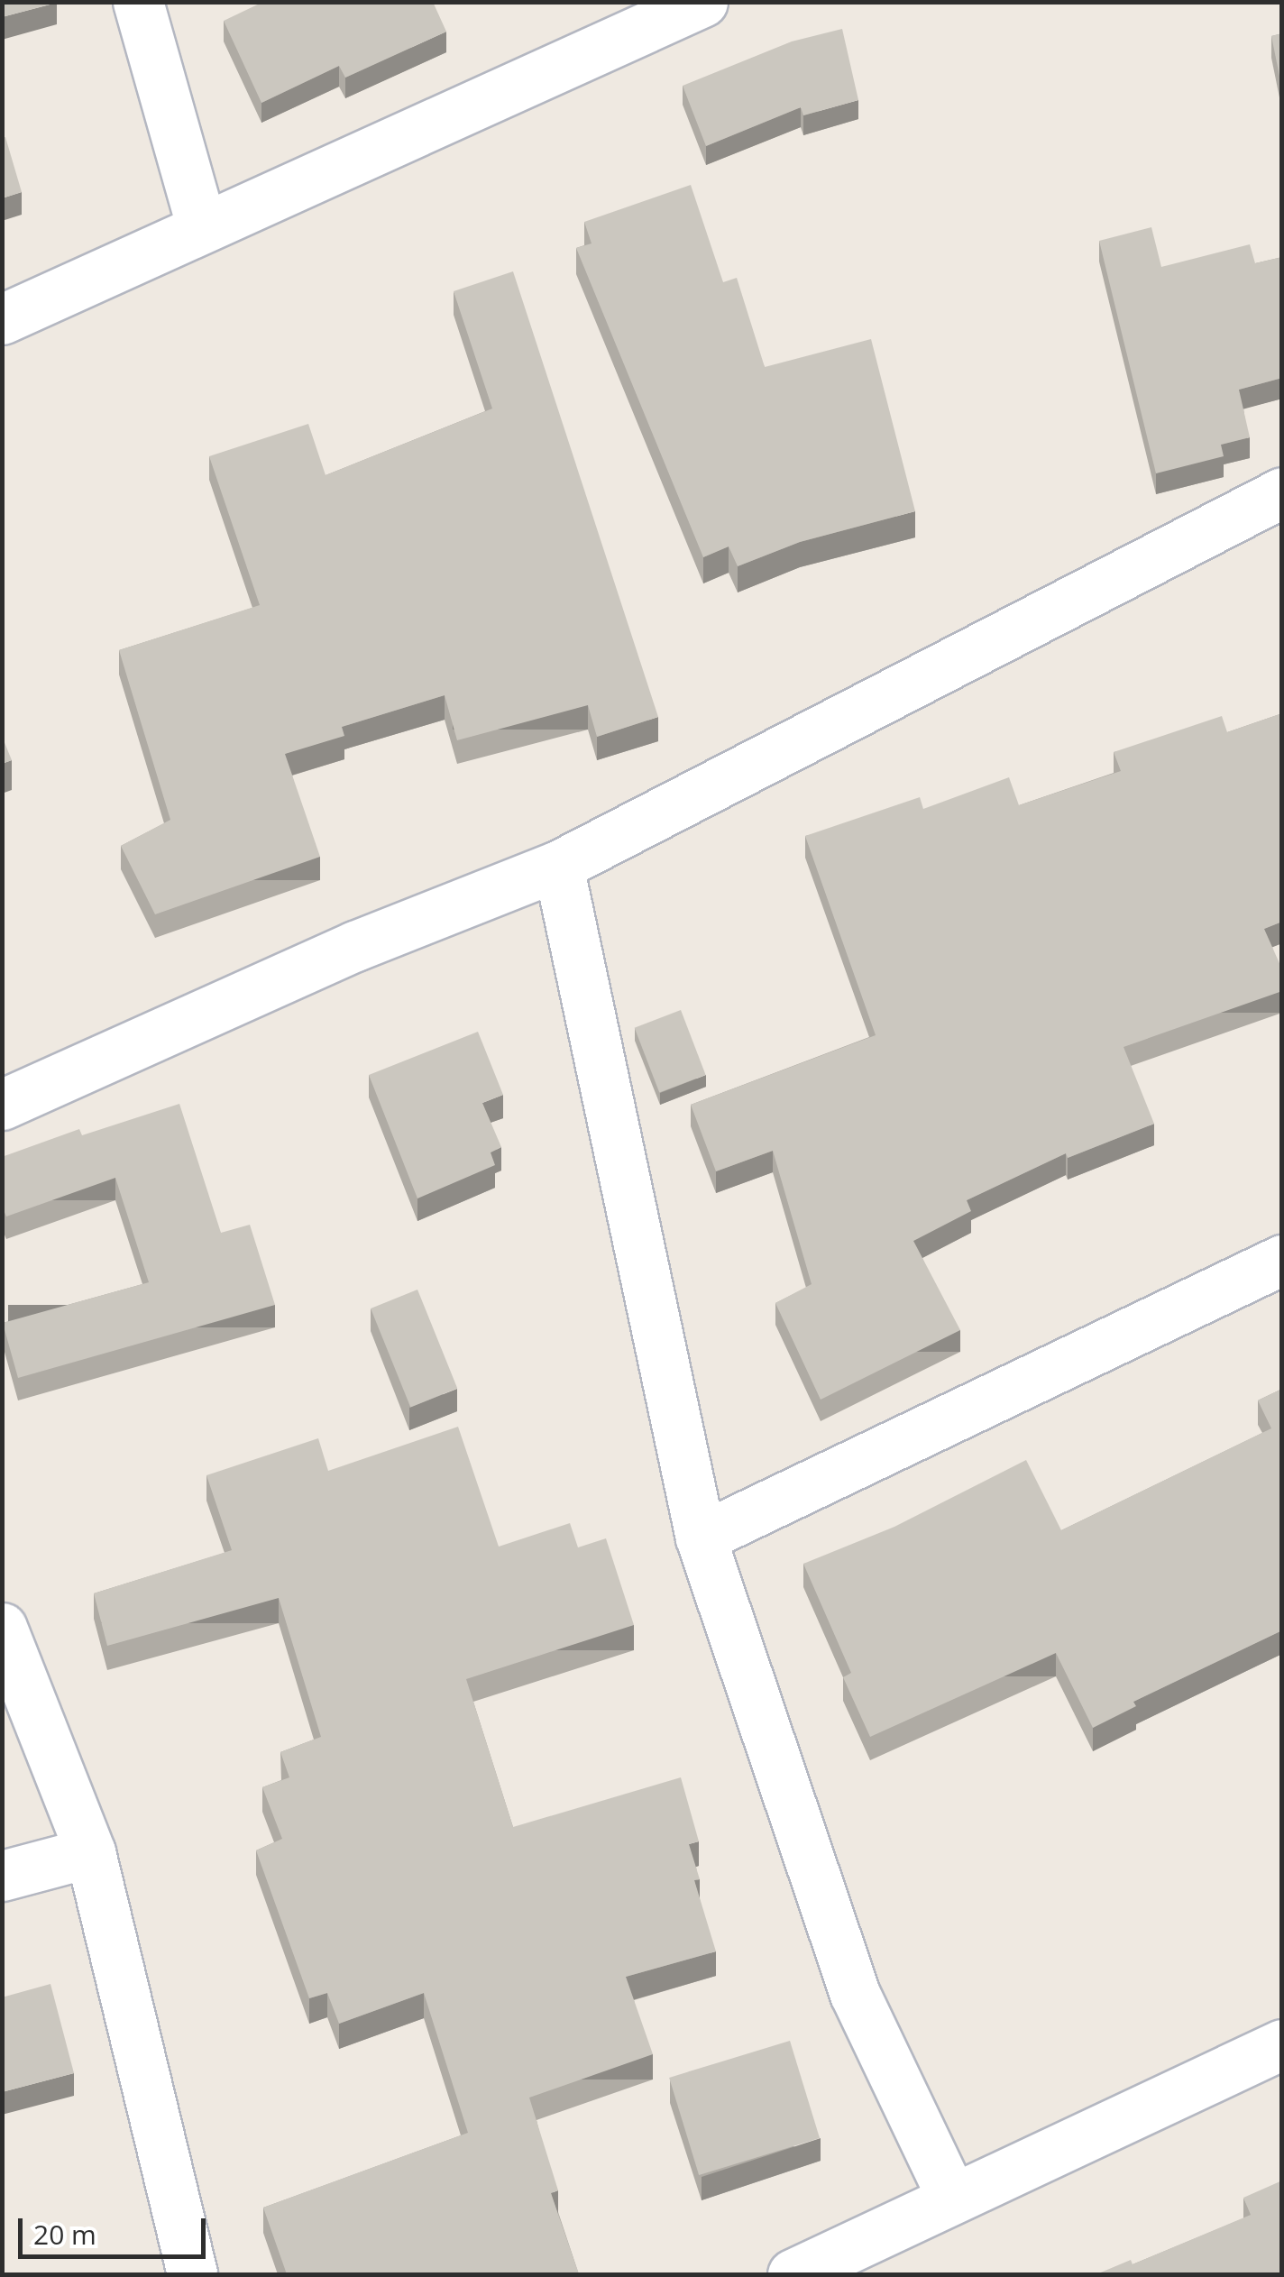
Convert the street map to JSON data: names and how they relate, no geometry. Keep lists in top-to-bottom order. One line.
{"scale_bar":"20 m"}
